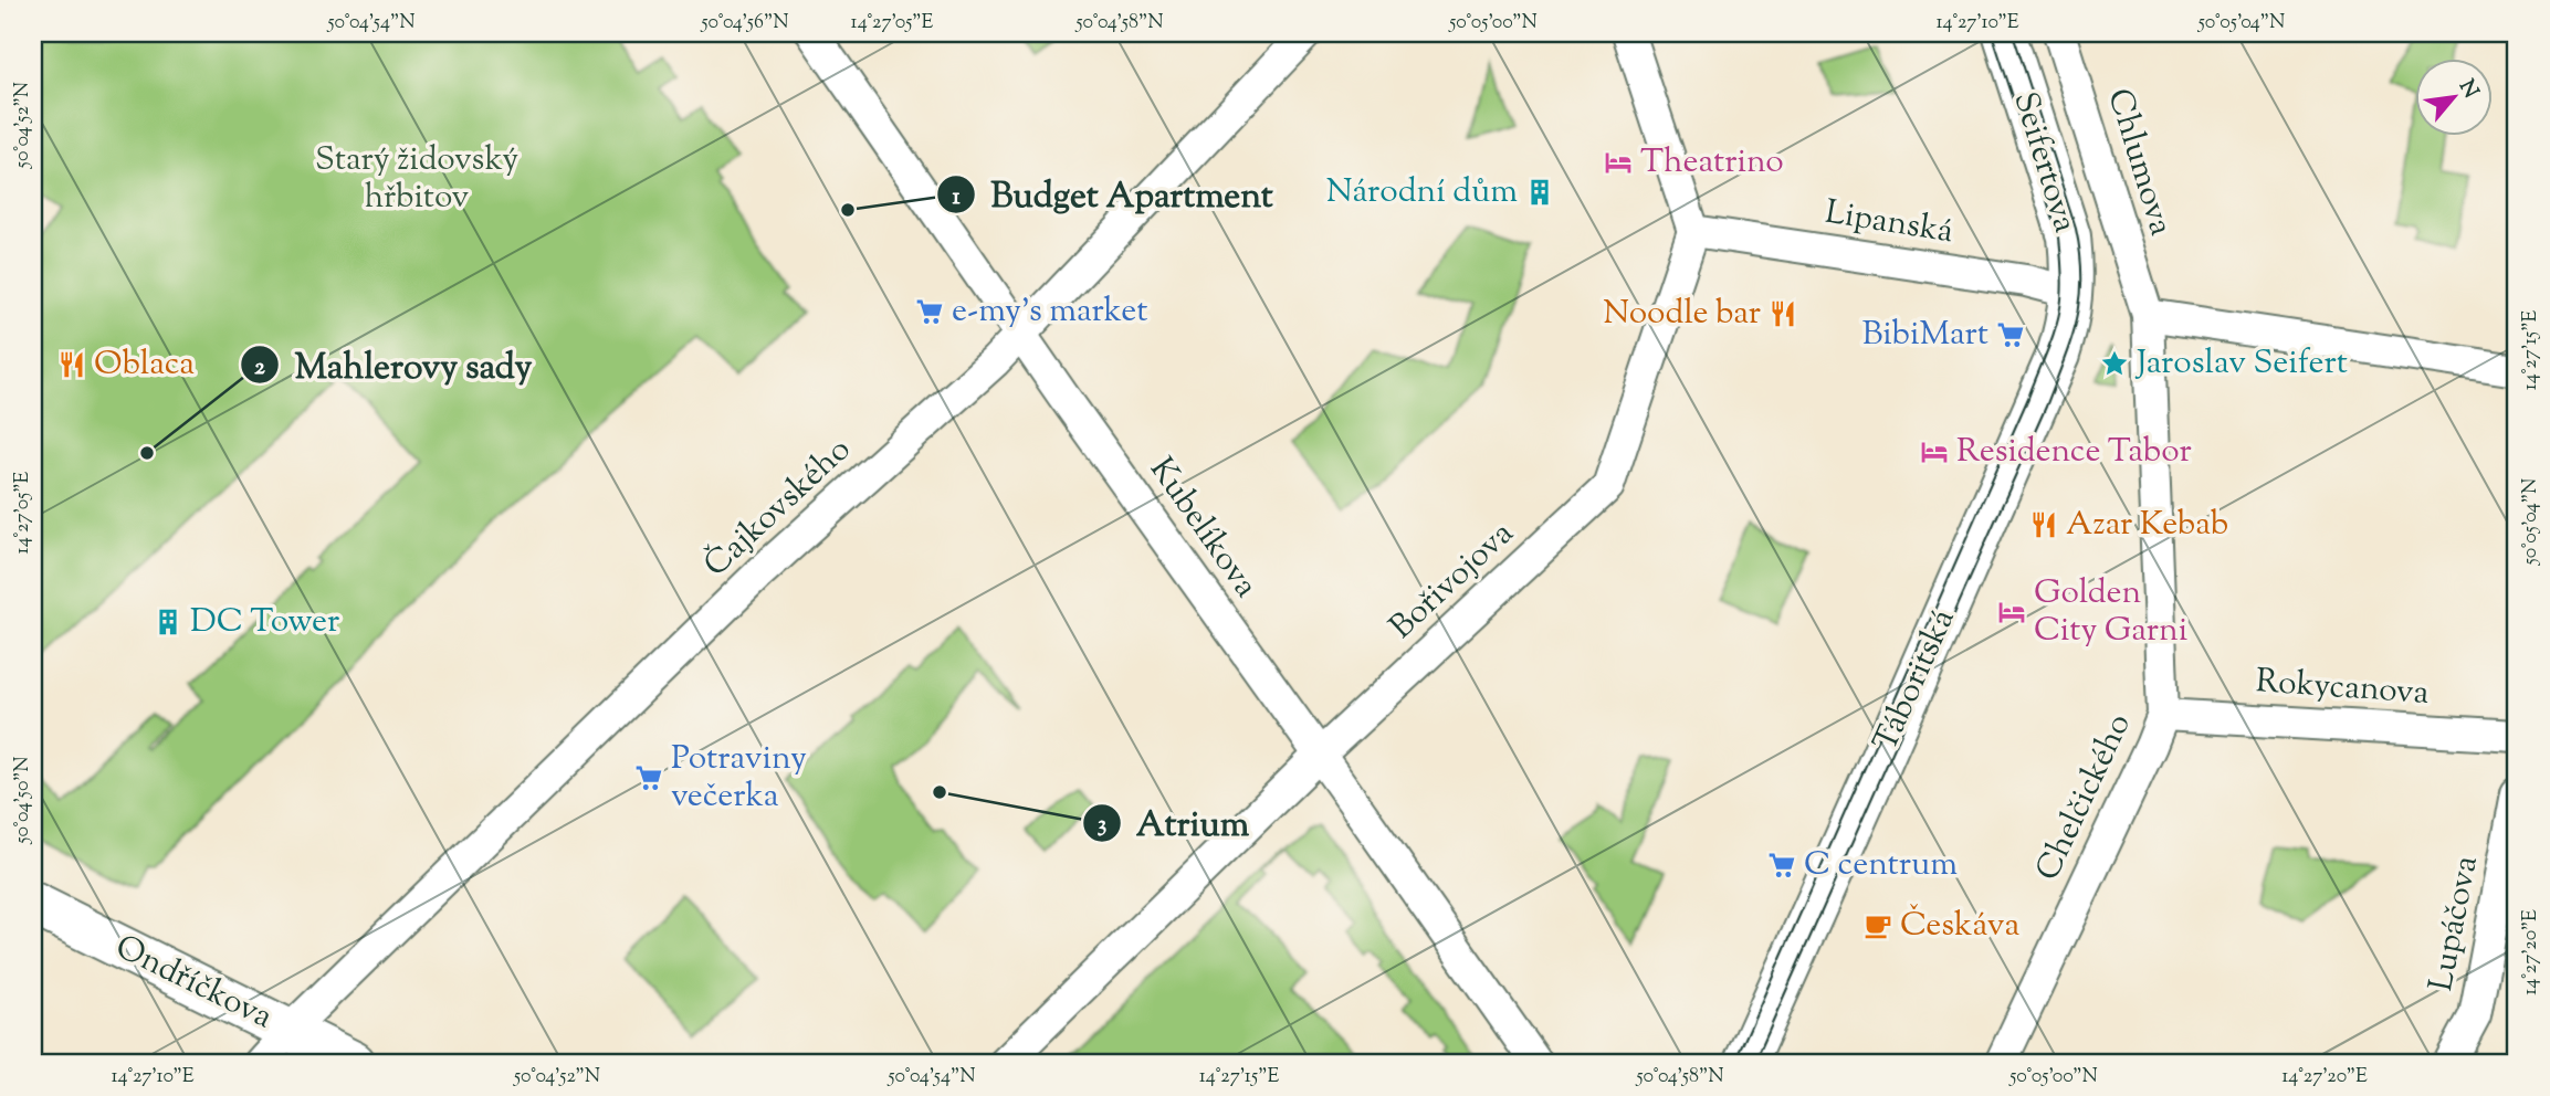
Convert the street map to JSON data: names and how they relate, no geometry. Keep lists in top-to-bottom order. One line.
{"streets":{"street":["Seifertova","Chlumova","Lipanská","Čajkovského","Kubelíkova","Bořivojova","Táboritská","Rokycanova","Chelčického","Lupáčova","Ondříčkova"]},"crossings":[["Seifertova","Lipanská"],["Seifertova","Táboritská"],["Chlumova","Chelčického"],["Lipanská","Bořivojova"],["Lipanská","Táboritská"],["Čajkovského","Kubelíkova"],["Čajkovského","Ondříčkova"],["Kubelíkova","Bořivojova"],["Rokycanova","Chelčického"]],"parks":["Starý židovský hřbitov"],"places":{"hotel":["Theatrino","Residence Tabor","Golden City Garni"],"building":["Národní dům","DC Tower"],"other":["Budget Apartment","Mahlerovy sady","Atrium"],"supermarket":["e-my's market","BibiMart","Potraviny večerka","C centrum"],"restaurant":["Noodle bar","Oblaca","Azar Kebab"],"place":["Jaroslav Seifert"],"cafe":["Českáva"]},"north":"top right","coordinates":["50°04'54\"N","50°04'56\"N","14°27'05\"E","50°04'58\"N","50°05'00\"N","14°27'10\"E","50°05'04\"N","50°04'52\"N","14°27'15\"E","50°04'50\"N","14°27'20\"E"]}
